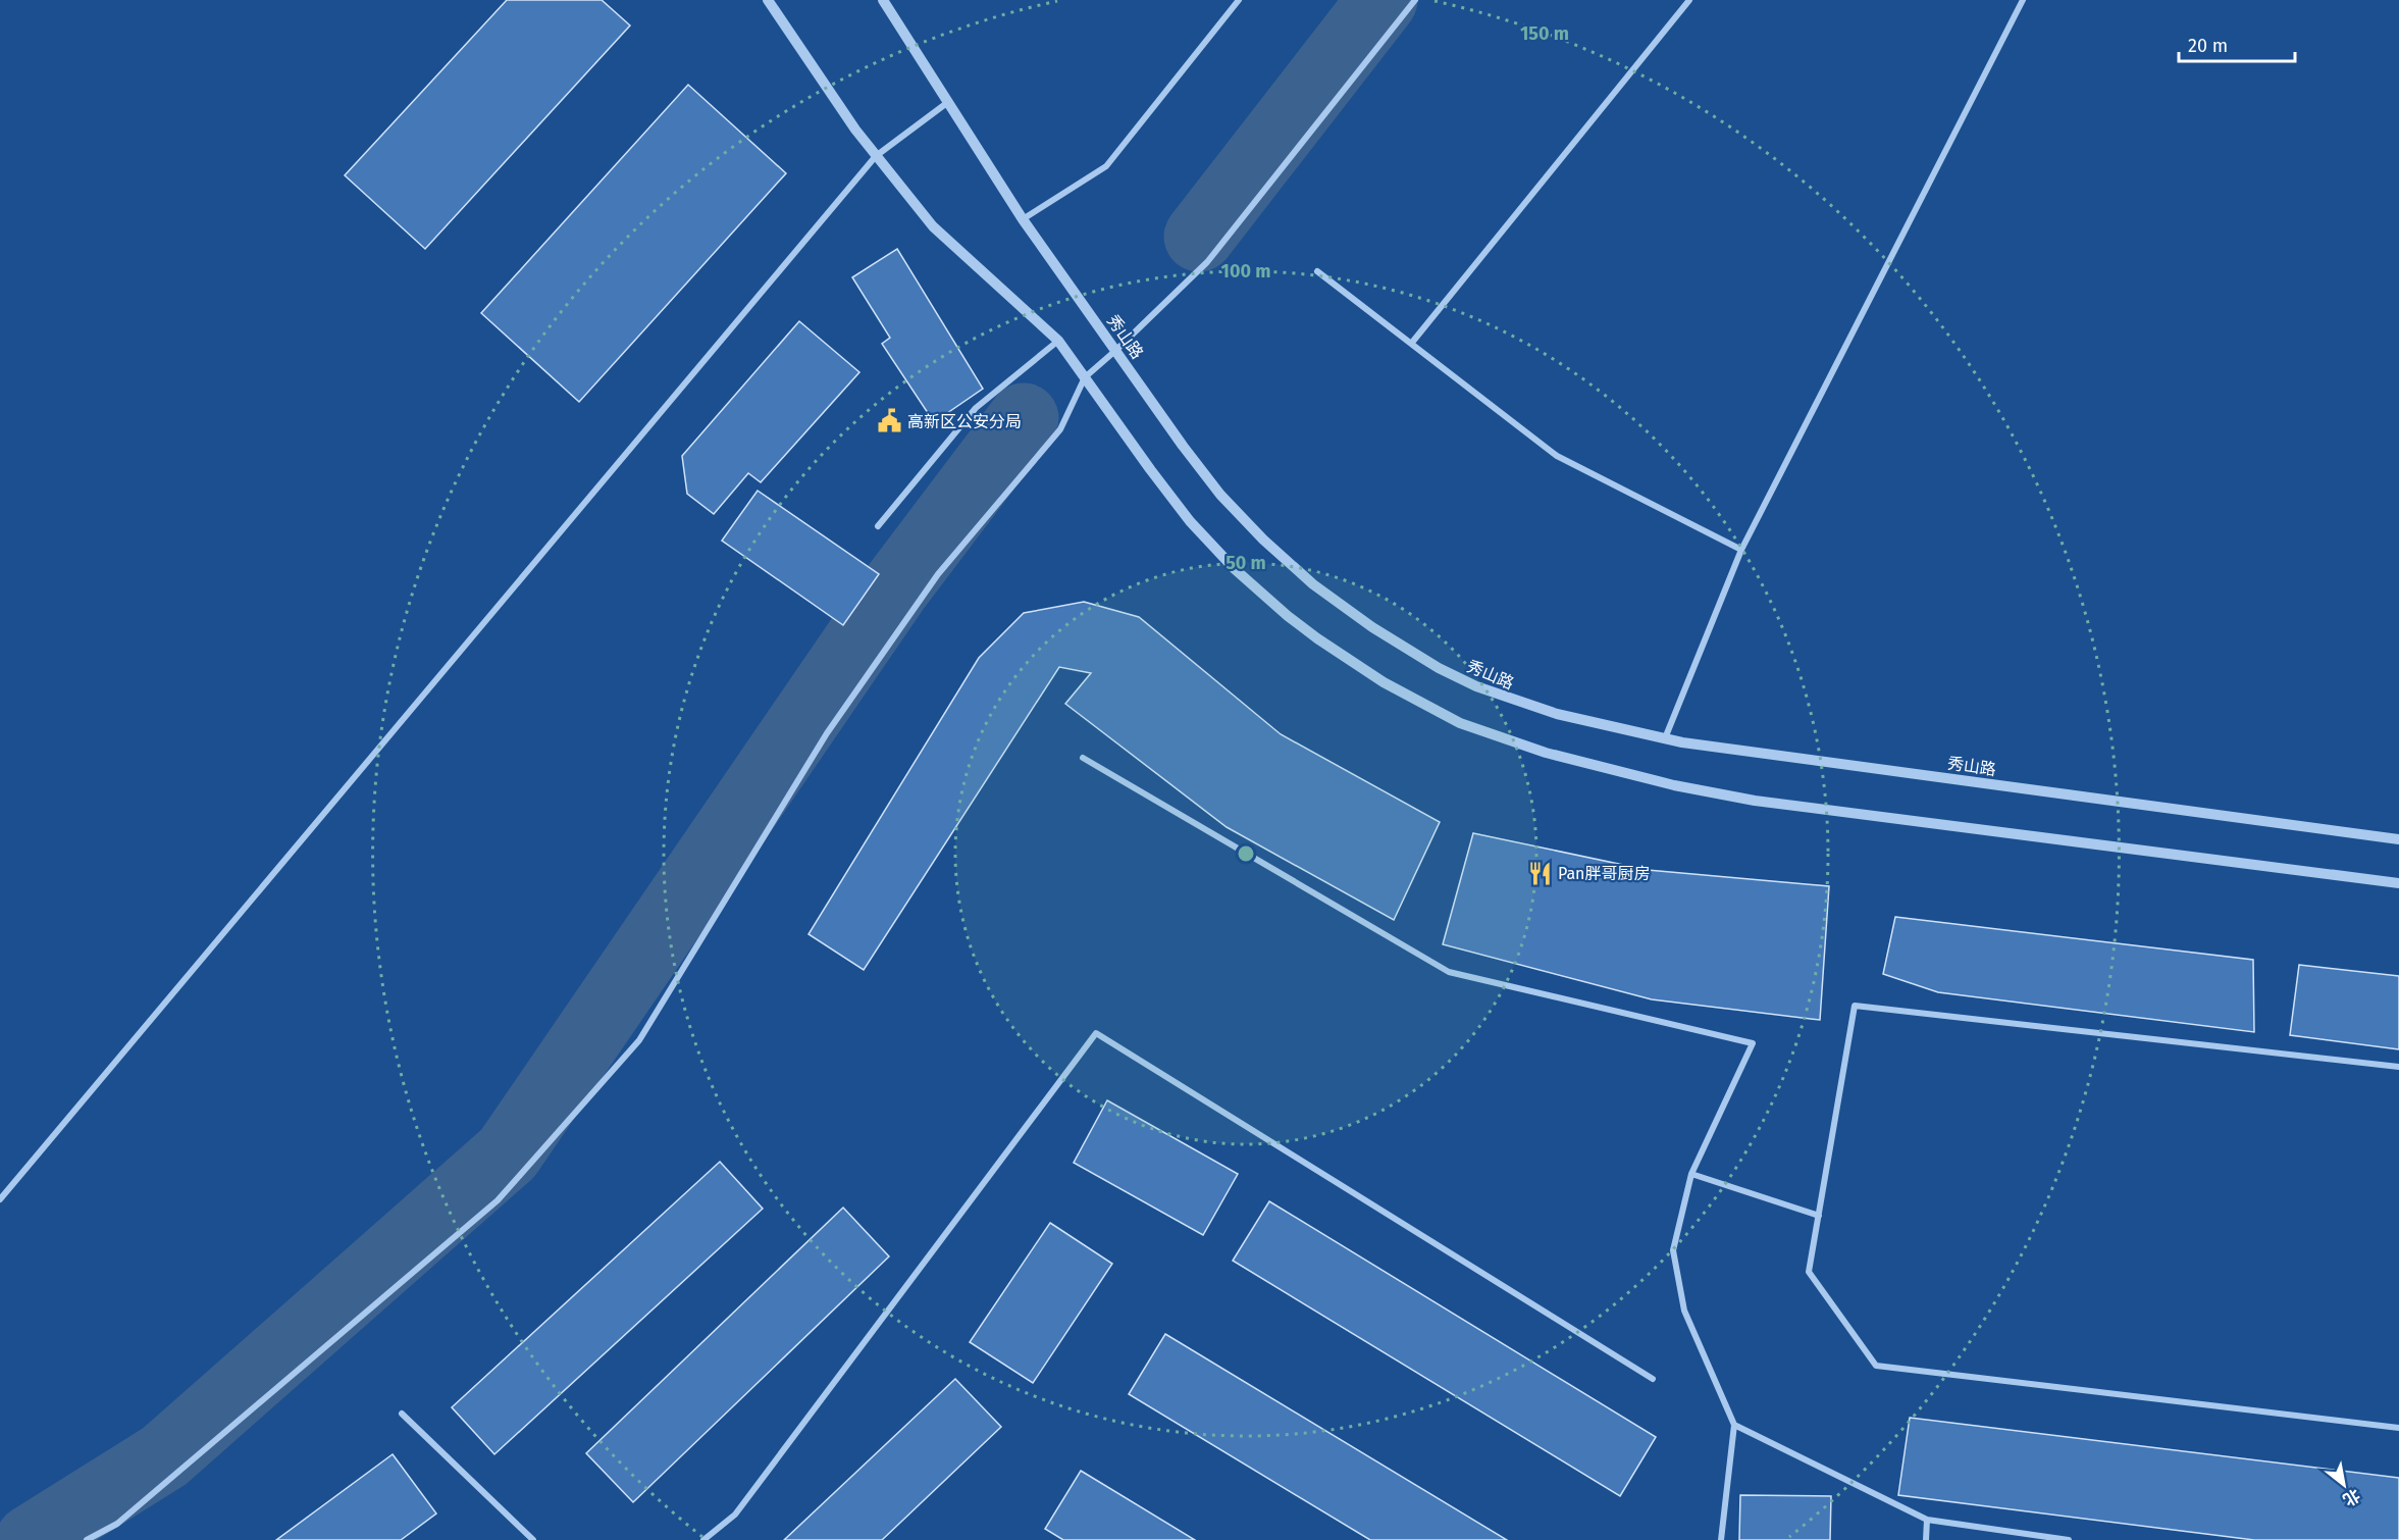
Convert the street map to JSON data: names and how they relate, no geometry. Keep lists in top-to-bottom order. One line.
{"streets":{"street":["秀山路"]},"places":{"public building":["高新区公安分局"],"restaurant":["Pan胖哥厨房"]},"scale_bar":"20 m","north":"bottom right","rings":["150 m","100 m","50 m"]}
